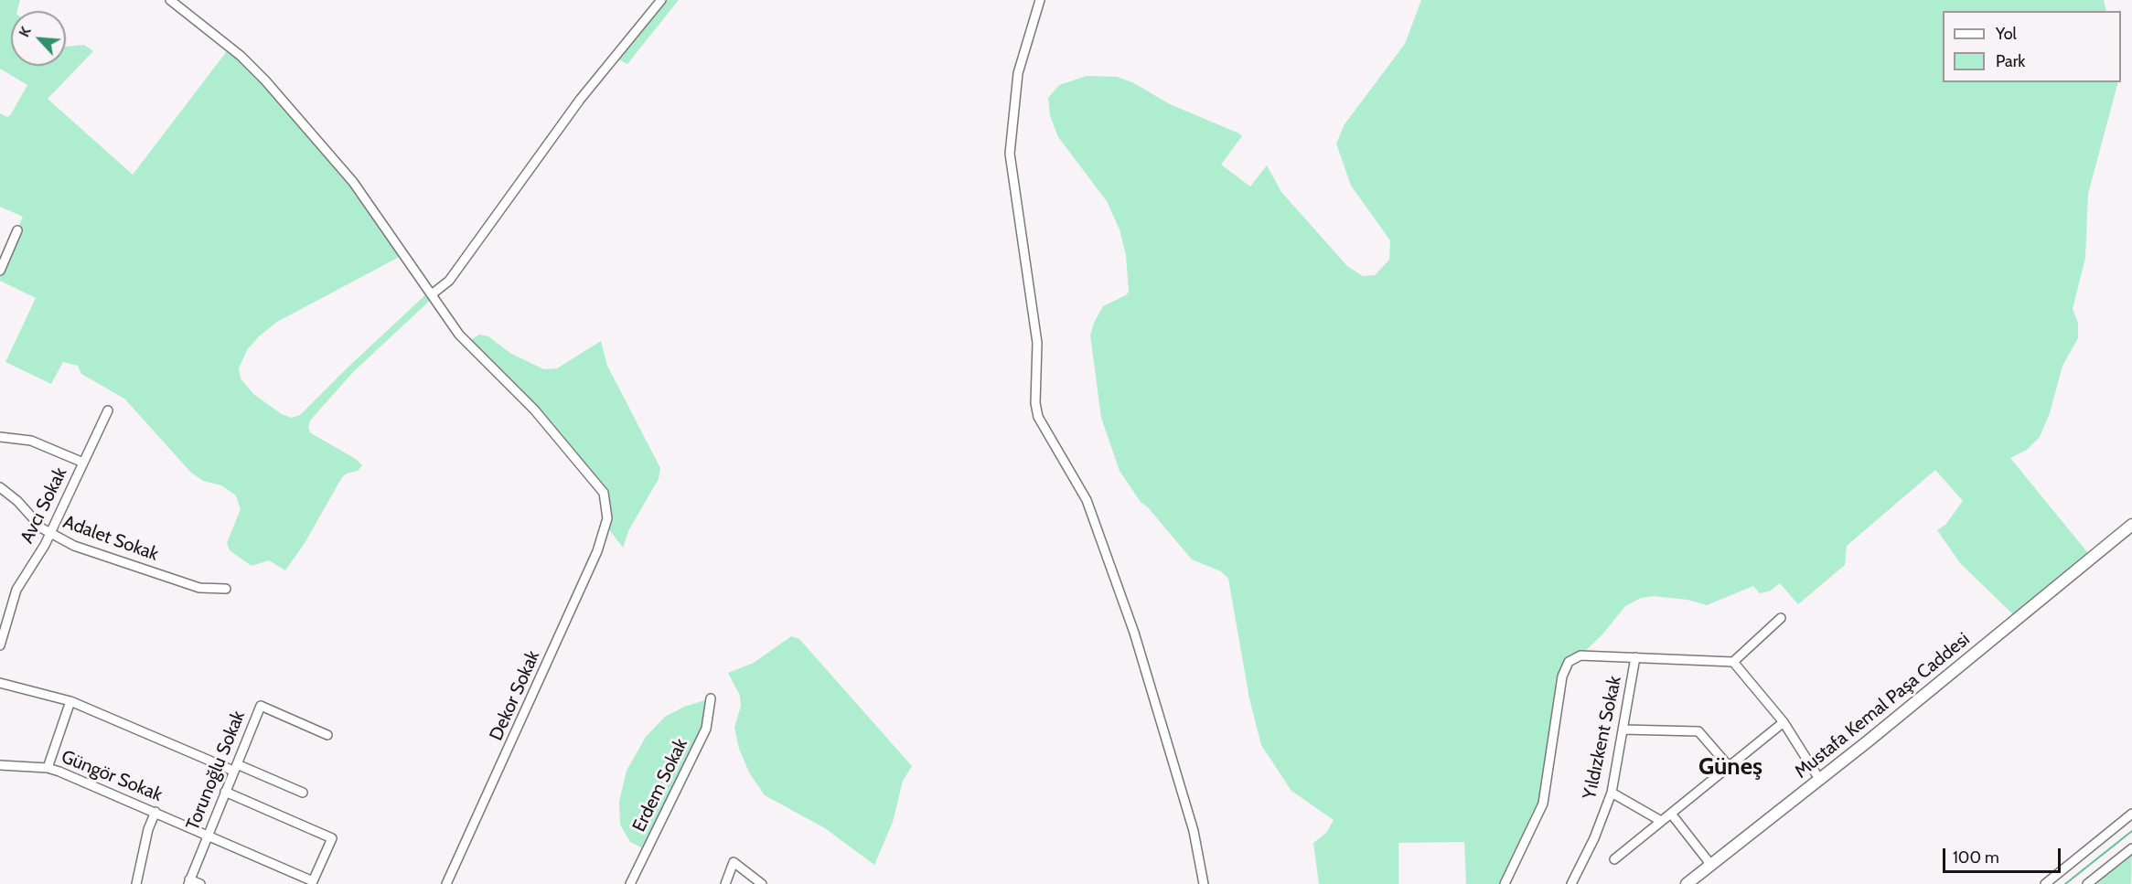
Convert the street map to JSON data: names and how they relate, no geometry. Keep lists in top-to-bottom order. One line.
{"streets":{"street":["Avcı Sokak","Adalet Sokak","Dekor Sokak","Mustafa Kemal Paşa Caddesi","Yıldızkent Sokak","Torunoğlu Sokak","Güngör Sokak","Erdem Sokak"]},"crossings":[["Avcı Sokak","Adalet Sokak"],["Torunoğlu Sokak","Güngör Sokak"]],"districts":["Güneş"],"legend":["Yol","Park"],"scale_bar":"100 m","north":"top left"}
